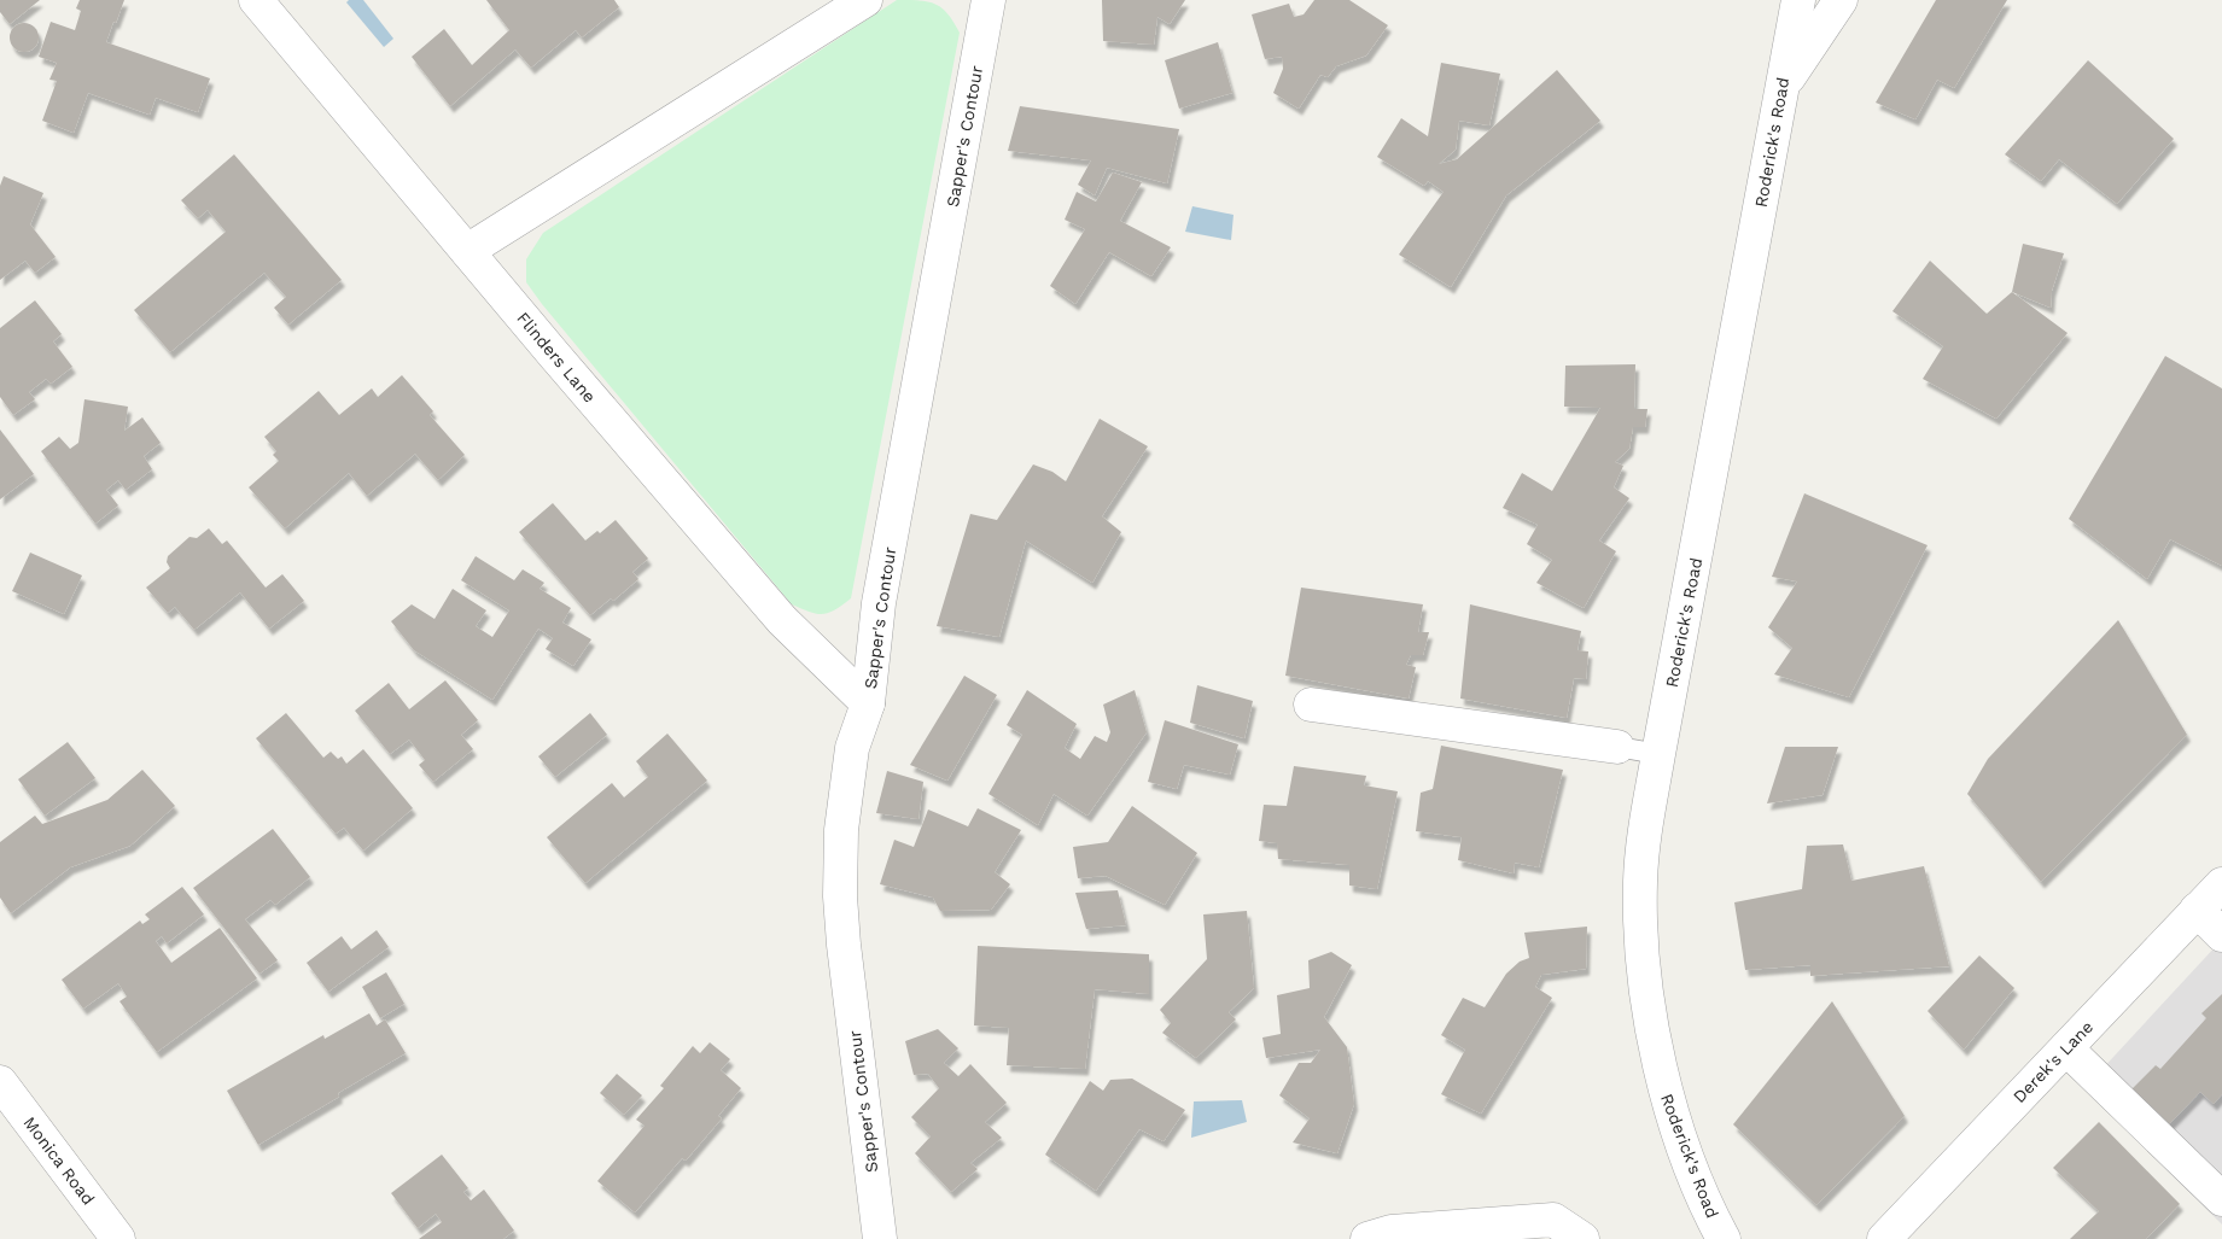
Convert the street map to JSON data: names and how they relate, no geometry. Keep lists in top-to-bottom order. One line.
{"streets":{"street":["Sapper's Contour","Roderick's Road","Flinders Lane","Derek's Lane","Monica Road"]},"crossings":[["Sapper's Contour","Flinders Lane"]]}
